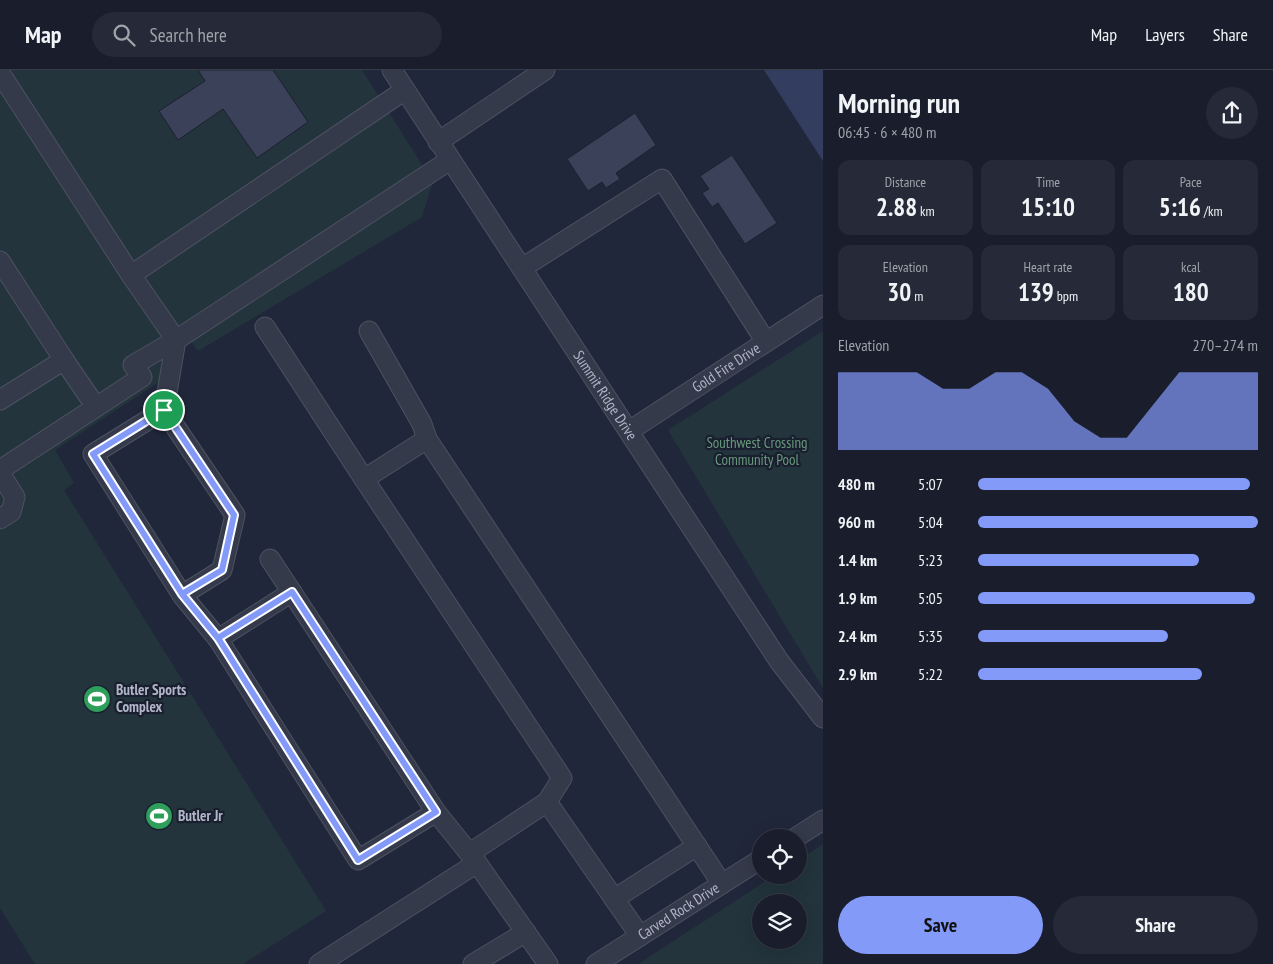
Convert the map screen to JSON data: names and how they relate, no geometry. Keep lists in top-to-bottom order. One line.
{"streets":{"street":["Gold Fire Drive","Summit Ridge Drive","Carved Rock Drive"]},"crossings":[["Gold Fire Drive","Summit Ridge Drive"]],"parks":["Southwest Crossing Community Pool"],"places":{"sports":["Butler Sports Complex","Butler Jr"]},"page":{"header":"Map","search":"Search here","nav":["Map","Layers","Share"],"heading":["Morning run","06:45 · 6 × 480 m"],"stats":[["Distance","2.88 km"],["Time","15:10"],["Pace","5:16 /km"],["Elevation","30 m"],["Heart rate","139 bpm"],["kcal","180"]],"chart":["Elevation","270–274 m"],"list":[{"name":"480 m","note":"5:07"},{"name":"960 m","note":"5:04"},{"name":"1.4 km","note":"5:23"},{"name":"1.9 km","note":"5:05"},{"name":"2.4 km","note":"5:35"},{"name":"2.9 km","note":"5:22"}],"buttons":["Save","Share"]}}
